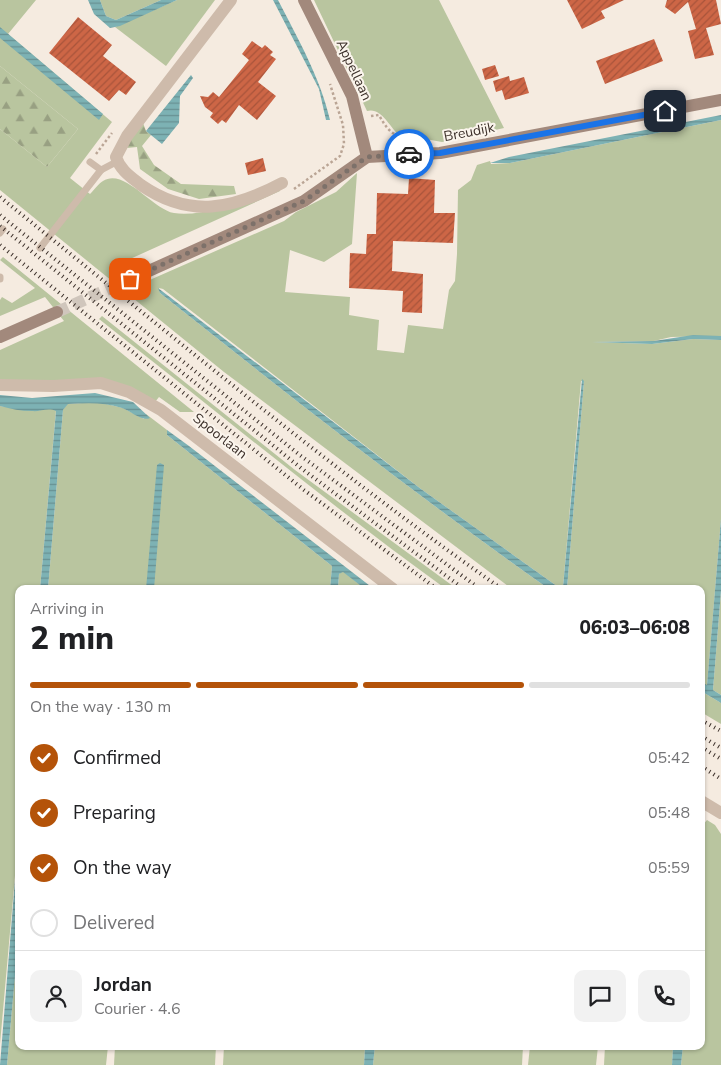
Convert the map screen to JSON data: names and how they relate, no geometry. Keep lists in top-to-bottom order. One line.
{"streets":{"street":["Appellaan","Breudijk","Spoorlaan"]},"crossings":[["Appellaan","Breudijk"]],"page":{"heading":["2 min","Arriving in","06:03–06:08"],"panel":["Jordan","Courier · 4.6"],"bar":"On the way · 130 m","list":[["Confirmed","05:42"],["Preparing","05:48"],["On the way","05:59"],"Delivered"]}}
